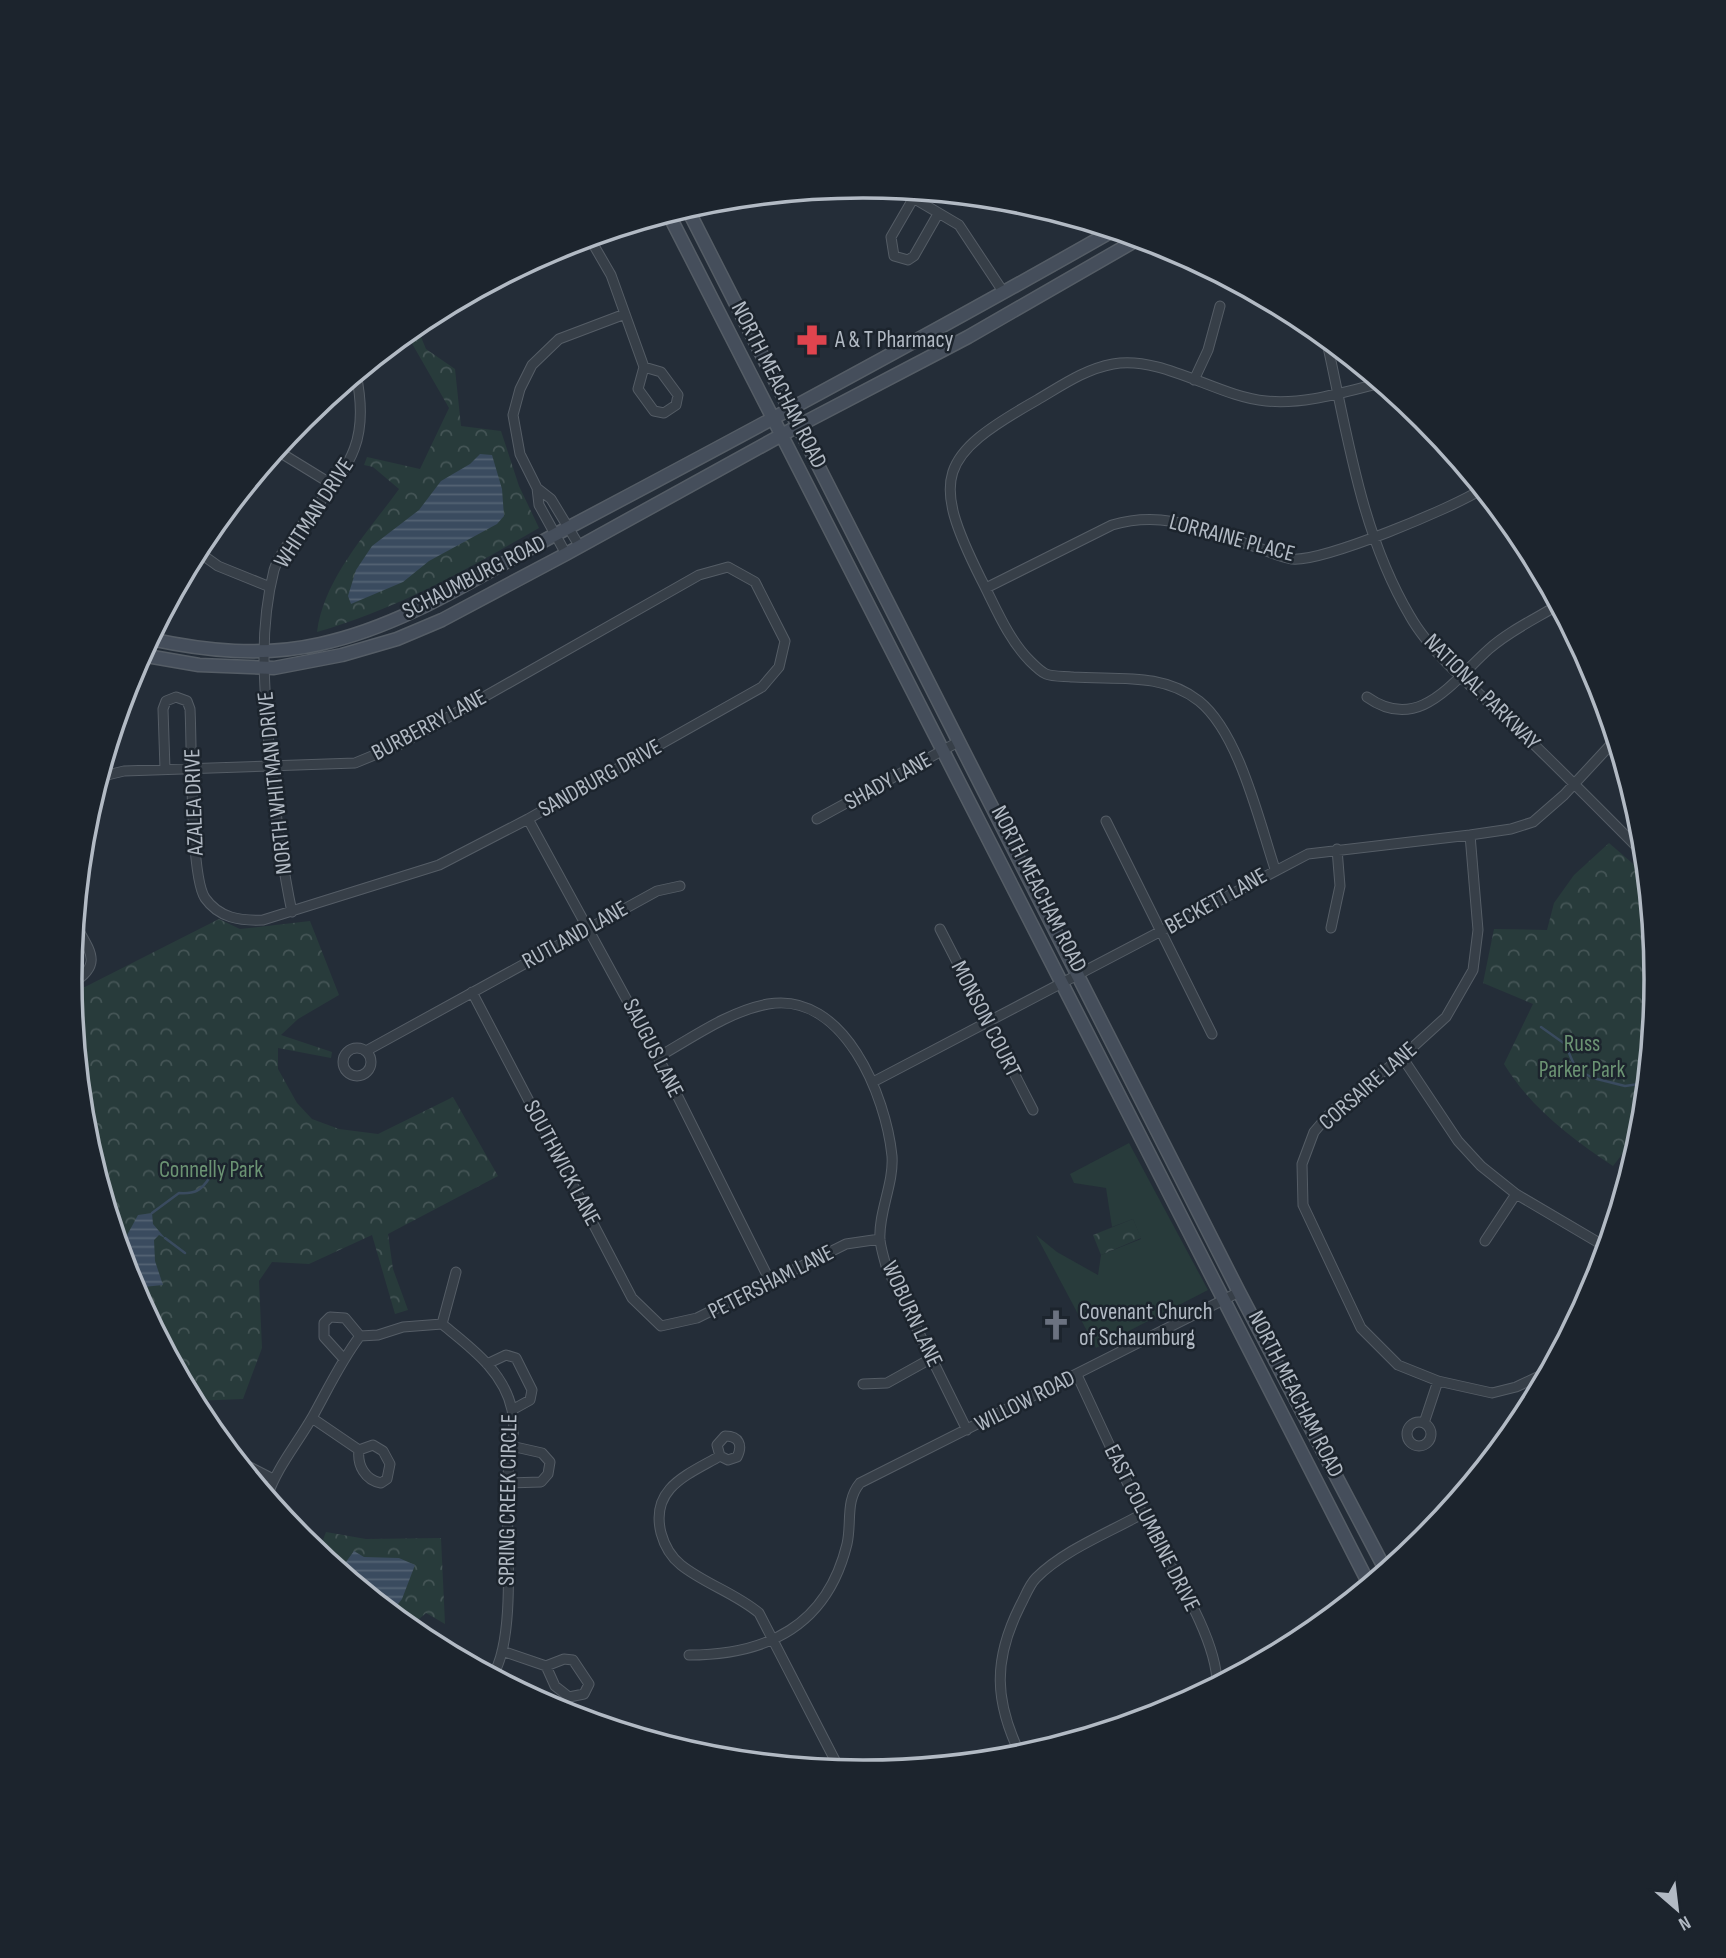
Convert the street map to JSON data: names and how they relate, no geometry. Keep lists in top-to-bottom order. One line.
{"streets":{"main road":["NORTH MEACHAM ROAD","SCHAUMBURG ROAD"],"street":["WHITMAN DRIVE","LORRAINE PLACE","NATIONAL PARKWAY","BURBERRY LANE","SANDBURG DRIVE","SHADY LANE","NORTH WHITMAN DRIVE","AZALEA DRIVE","BECKETT LANE","RUTLAND LANE","MONSON COURT","SAUGUS LANE","CORSAIRE LANE","SOUTHWICK LANE","PETERSHAM LANE","WOBURN LANE","WILLOW ROAD","SPRING CREEK CIRCLE","EAST COLUMBINE DRIVE"]},"crossings":[["NORTH MEACHAM ROAD","SCHAUMBURG ROAD"],["NORTH MEACHAM ROAD","SHADY LANE"],["NORTH MEACHAM ROAD","BECKETT LANE"],["NORTH MEACHAM ROAD","WILLOW ROAD"],["WHITMAN DRIVE","SCHAUMBURG ROAD"],["WHITMAN DRIVE","NORTH WHITMAN DRIVE"],["LORRAINE PLACE","NATIONAL PARKWAY"],["SCHAUMBURG ROAD","NORTH WHITMAN DRIVE"],["NATIONAL PARKWAY","BECKETT LANE"],["BURBERRY LANE","SANDBURG DRIVE"],["BURBERRY LANE","NORTH WHITMAN DRIVE"],["BURBERRY LANE","AZALEA DRIVE"],["SANDBURG DRIVE","NORTH WHITMAN DRIVE"],["SANDBURG DRIVE","AZALEA DRIVE"],["SANDBURG DRIVE","SAUGUS LANE"],["NORTH WHITMAN DRIVE","AZALEA DRIVE"],["BECKETT LANE","MONSON COURT"],["BECKETT LANE","CORSAIRE LANE"],["BECKETT LANE","WOBURN LANE"],["RUTLAND LANE","SAUGUS LANE"],["RUTLAND LANE","SOUTHWICK LANE"],["SAUGUS LANE","PETERSHAM LANE"],["SAUGUS LANE","WOBURN LANE"],["SOUTHWICK LANE","PETERSHAM LANE"],["PETERSHAM LANE","WOBURN LANE"],["WOBURN LANE","WILLOW ROAD"],["WILLOW ROAD","EAST COLUMBINE DRIVE"]],"parks":["Russ Parker Park","Connelly Park"],"places":{"pharmacy":["A & T Pharmacy"],"church":["Covenant Church of Schaumburg"]},"north":"bottom right"}
